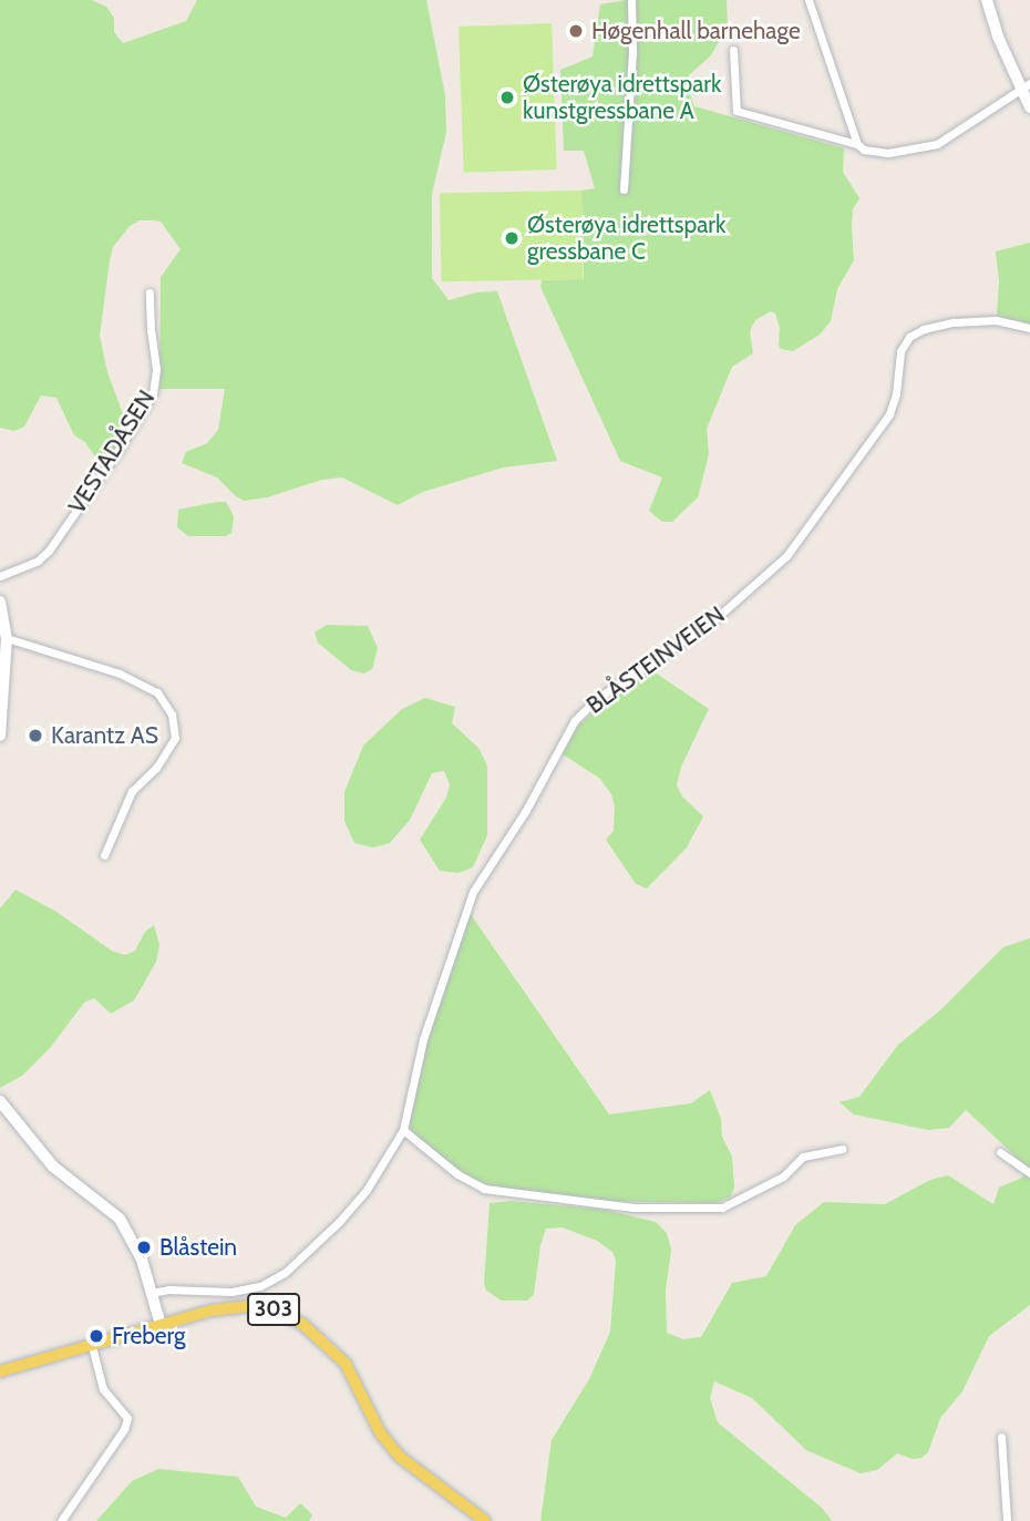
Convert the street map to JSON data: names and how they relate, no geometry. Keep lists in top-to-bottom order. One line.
{"streets":{"main road":["303"],"street":["VESTADÅSEN","BLÅSTEINVEIEN"]},"places":["Høgenhall barnehage","Østerøya idrettspark kunstgressbane A","Østerøya idrettspark gressbane C","Karantz AS","Blåstein","Freberg"]}
